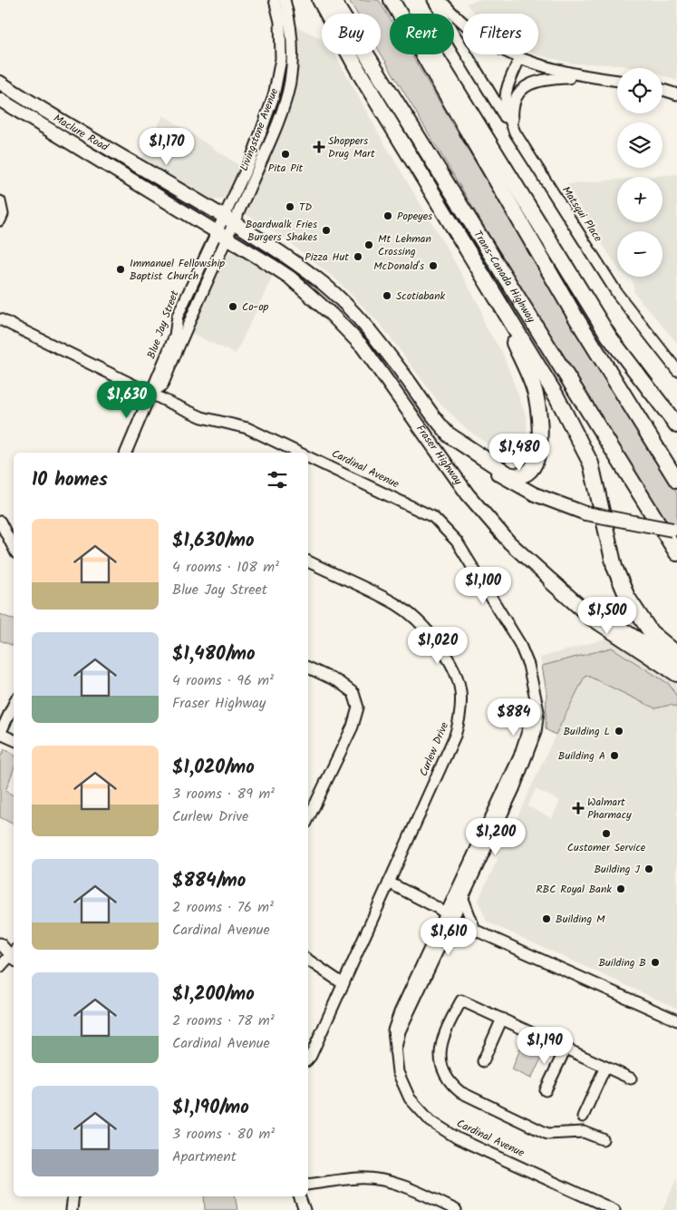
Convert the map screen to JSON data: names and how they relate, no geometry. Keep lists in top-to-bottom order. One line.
{"streets":{"highway":["Trans-Canada Highway"],"main road":["Maclure Road","Fraser Highway"],"street":["Livingstone Avenue","Matsqui Place","Blue Jay Street","Cardinal Avenue","Curlew Drive"]},"crossings":[["Livingstone Avenue","Maclure Road"],["Livingstone Avenue","Blue Jay Street"],["Livingstone Avenue","Fraser Highway"],["Maclure Road","Blue Jay Street"],["Maclure Road","Fraser Highway"],["Blue Jay Street","Fraser Highway"],["Blue Jay Street","Cardinal Avenue"]],"places":{"health":["Shoppers Drug Mart","Walmart Pharmacy"],"other":["Pita Pit","TD","Popeyes","Boardwalk Fries Burgers Shakes","Mt Lehman Crossing","Pizza Hut","McDonald's","Immanuel Fellowship Baptist Church","Scotiabank","Co-op","Building L","Building A","Customer Service","Building J","RBC Royal Bank","Building M","Building B"]},"page":{"chip":["Buy","Rent","Filters"],"map_buttons":["+","−"],"price":["$1,170","$1,630","$1,480","$1,100","$1,500","$1,020","$884","$1,200","$1,610","$1,190"],"heading":"10 homes","list":[{"name":"$1,630/mo","note":"4 rooms · 108 m² · Blue Jay Street"},{"name":"$1,480/mo","note":"4 rooms · 96 m² · Fraser Highway"},{"name":"$1,020/mo","note":"3 rooms · 89 m² · Curlew Drive"},{"name":"$884/mo","note":"2 rooms · 76 m² · Cardinal Avenue"},{"name":"$1,200/mo","note":"2 rooms · 78 m² · Cardinal Avenue"},{"name":"$1,190/mo","note":"3 rooms · 80 m² · Apartment"}]}}
